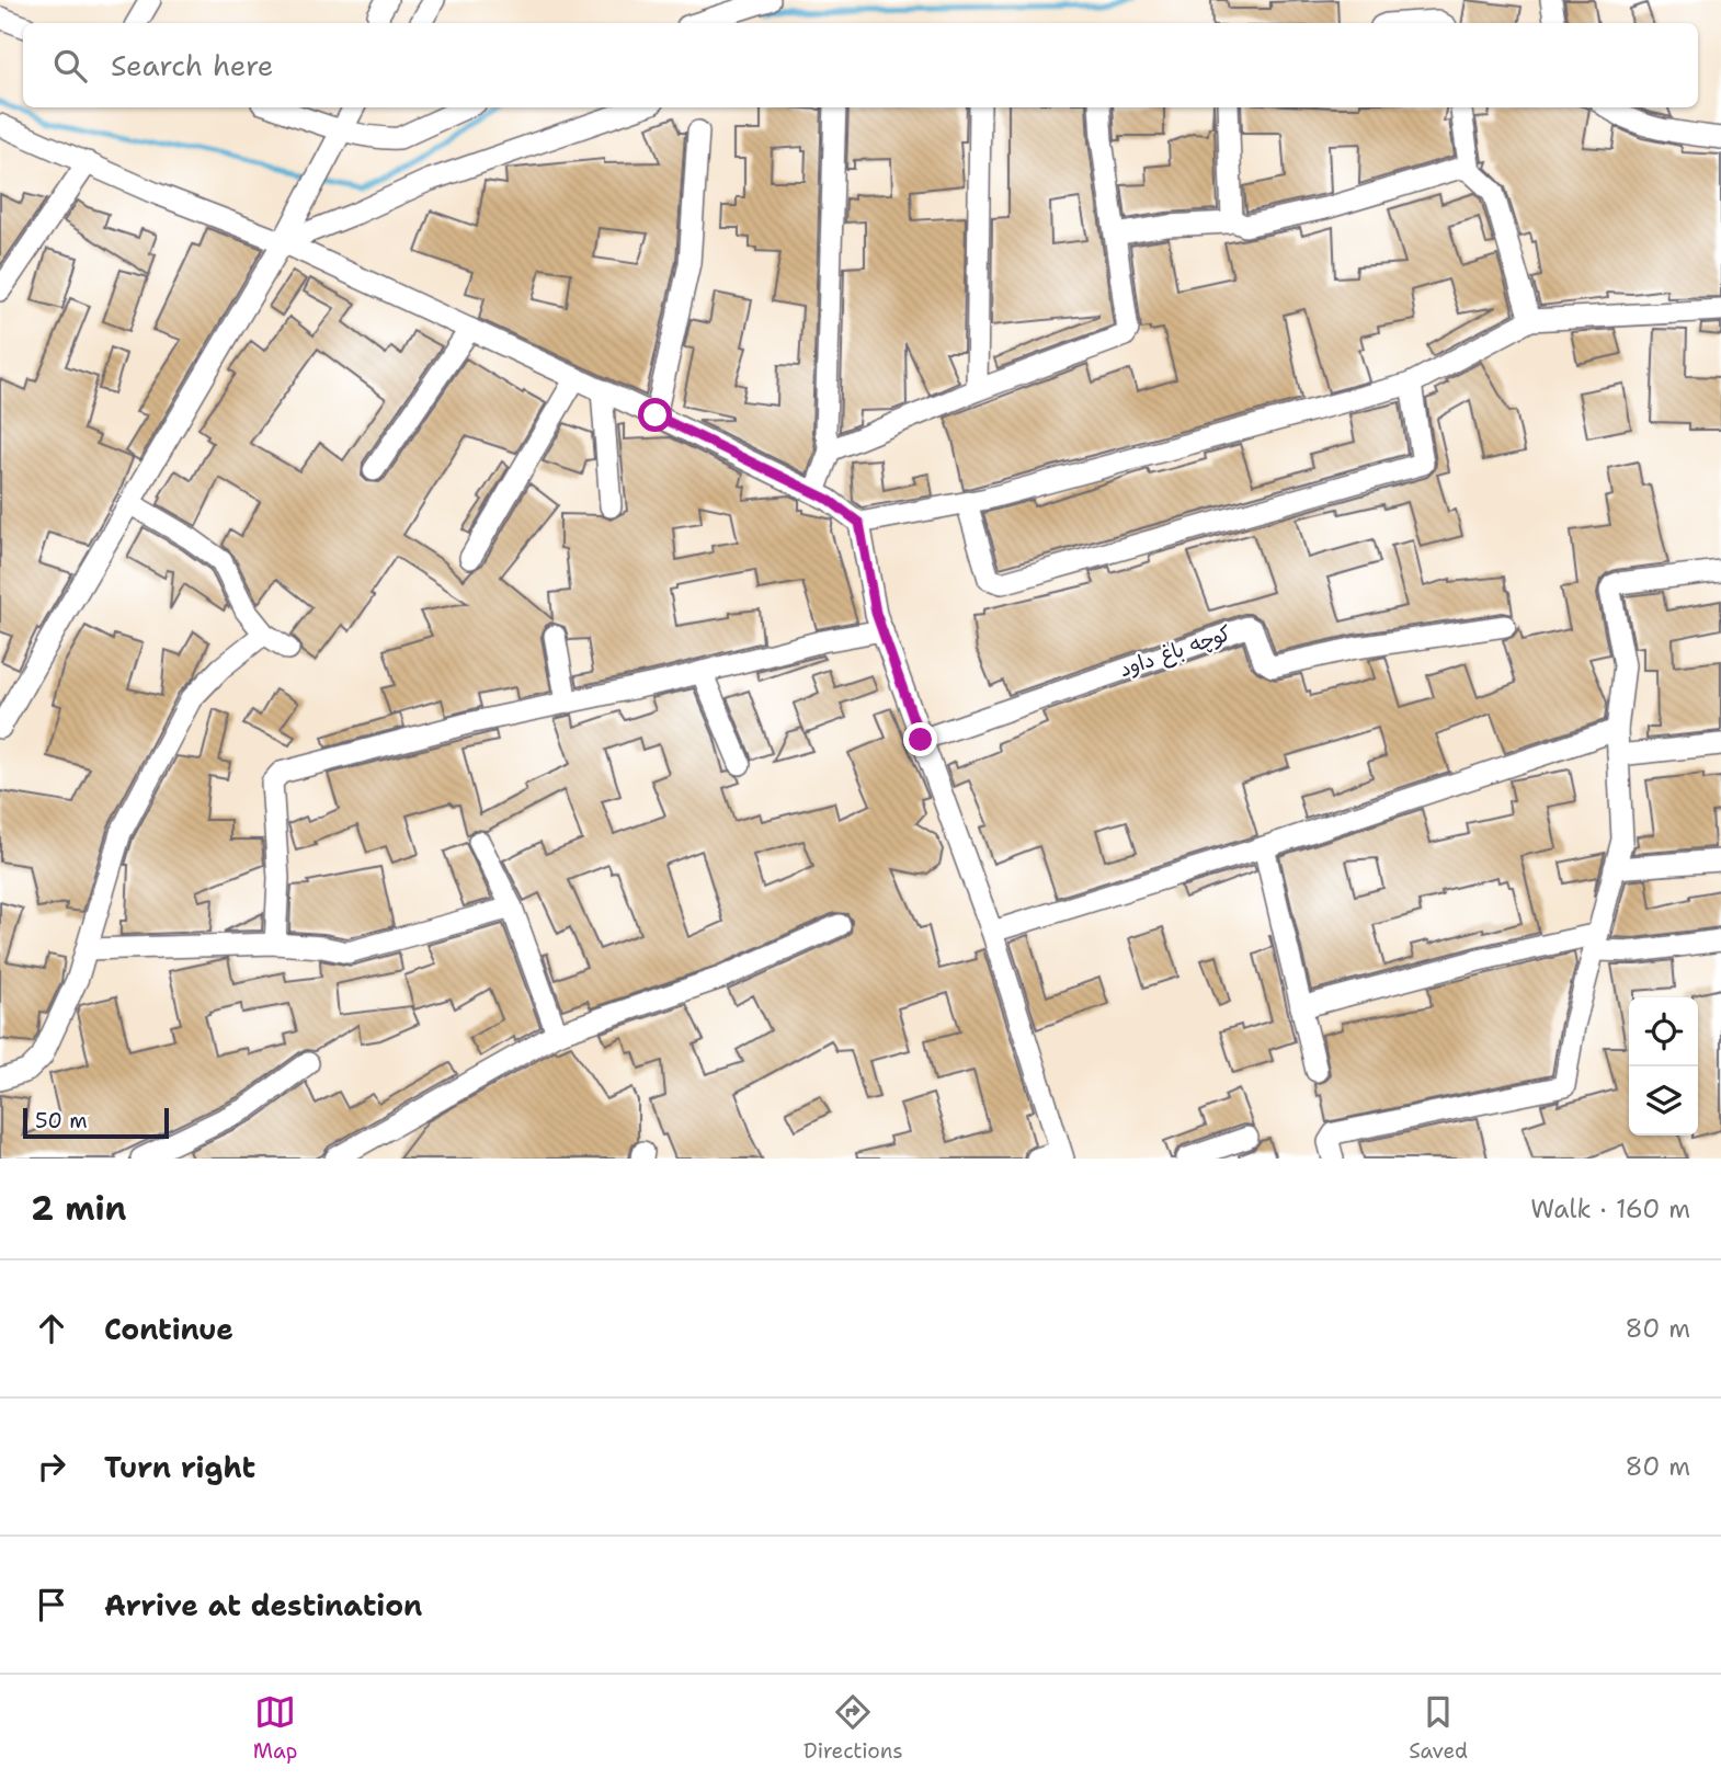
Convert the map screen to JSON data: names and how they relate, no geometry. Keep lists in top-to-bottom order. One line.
{"streets":{"street":["کوچه باغ داود"]},"scale_bar":"50 m","page":{"search":"Search here","scale":"50 m","heading":["2 min","Walk · 160 m"],"list":[["Continue","80 m"],["Turn right","80 m"],"Arrive at destination"],"nav":["Map","Directions","Saved"]}}
